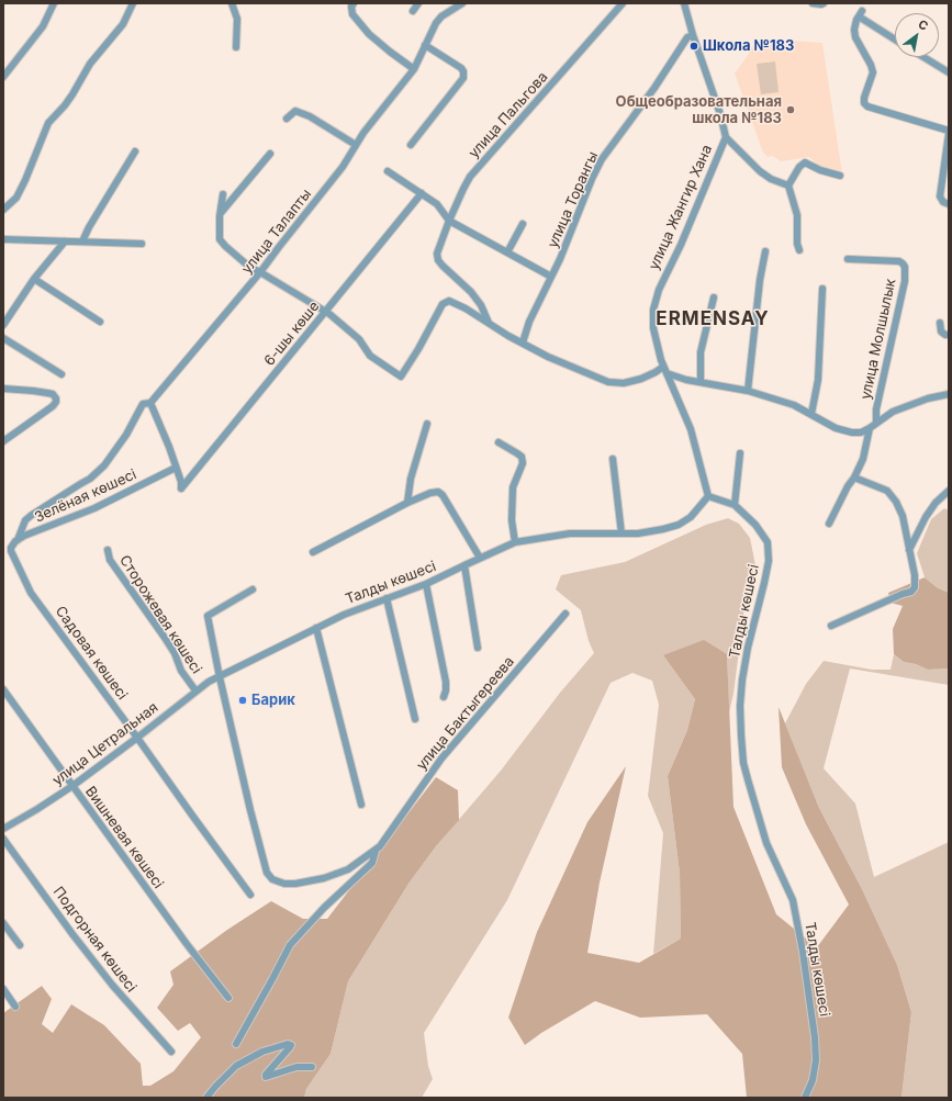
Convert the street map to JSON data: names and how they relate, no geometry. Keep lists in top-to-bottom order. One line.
{"streets":{"street":["улица Пальгова","улица Торангы","улица Жангир Хана","улица Талапты","6-шы көше","улица Молшылык","Зелёная көшесі","Талды көшесі","Сторожевая көшесі","Садовая көшесі","улица Бактыгереева","улица Цетральная","Вишневая көшесі","Подгорная көшесі"]},"crossings":[["улица Торангы","улица Жангир Хана"],["улица Жангир Хана","Талды көшесі"],["улица Талапты","Зелёная көшесі"],["6-шы көше","Зелёная көшесі"],["Зелёная көшесі","Садовая көшесі"],["Талды көшесі","улица Цетральная"],["Сторожевая көшесі","улица Цетральная"],["Садовая көшесі","улица Цетральная"],["улица Цетральная","Вишневая көшесі"]],"districts":["ERMENSAY"],"places":["Школа №183","Общеобразовательная школа №183","Барик"],"north":"top right"}
